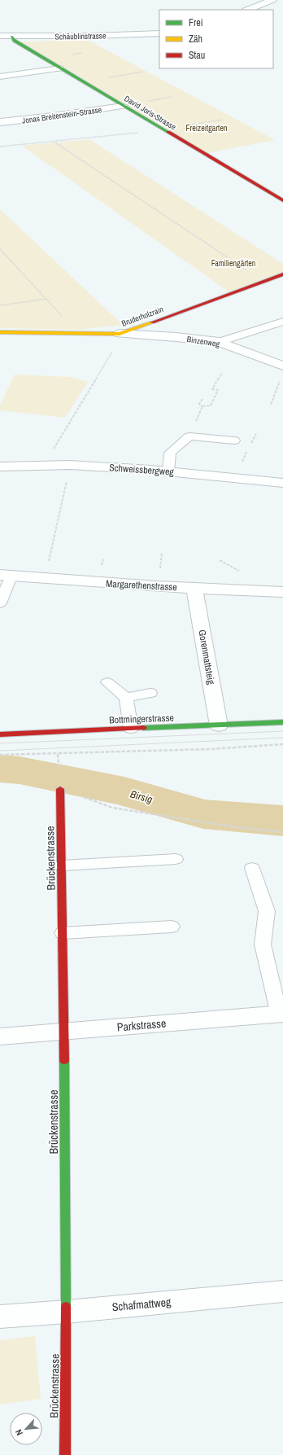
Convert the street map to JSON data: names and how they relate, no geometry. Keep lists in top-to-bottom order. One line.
{"streets":{"street":["Schäublinstrasse","David Joris-Strasse","Jonas Breitenstein-Strasse","Bruderholzrain","Binzenweg","Schweissbergweg","Margarethenstrasse","Gorenmattsteig","Bottmingerstrasse","Brückenstrasse","Parkstrasse","Schafmattweg"]},"crossings":[["Schäublinstrasse","David Joris-Strasse"],["David Joris-Strasse","Jonas Breitenstein-Strasse"],["Bruderholzrain","Binzenweg"],["Margarethenstrasse","Gorenmattsteig"],["Gorenmattsteig","Bottmingerstrasse"],["Brückenstrasse","Parkstrasse"],["Brückenstrasse","Schafmattweg"]],"water":["Birsig"],"parks":["Freizeitgarten","Familiengärten"],"legend":["Frei","Zäh","Stau"],"north":"bottom left"}
